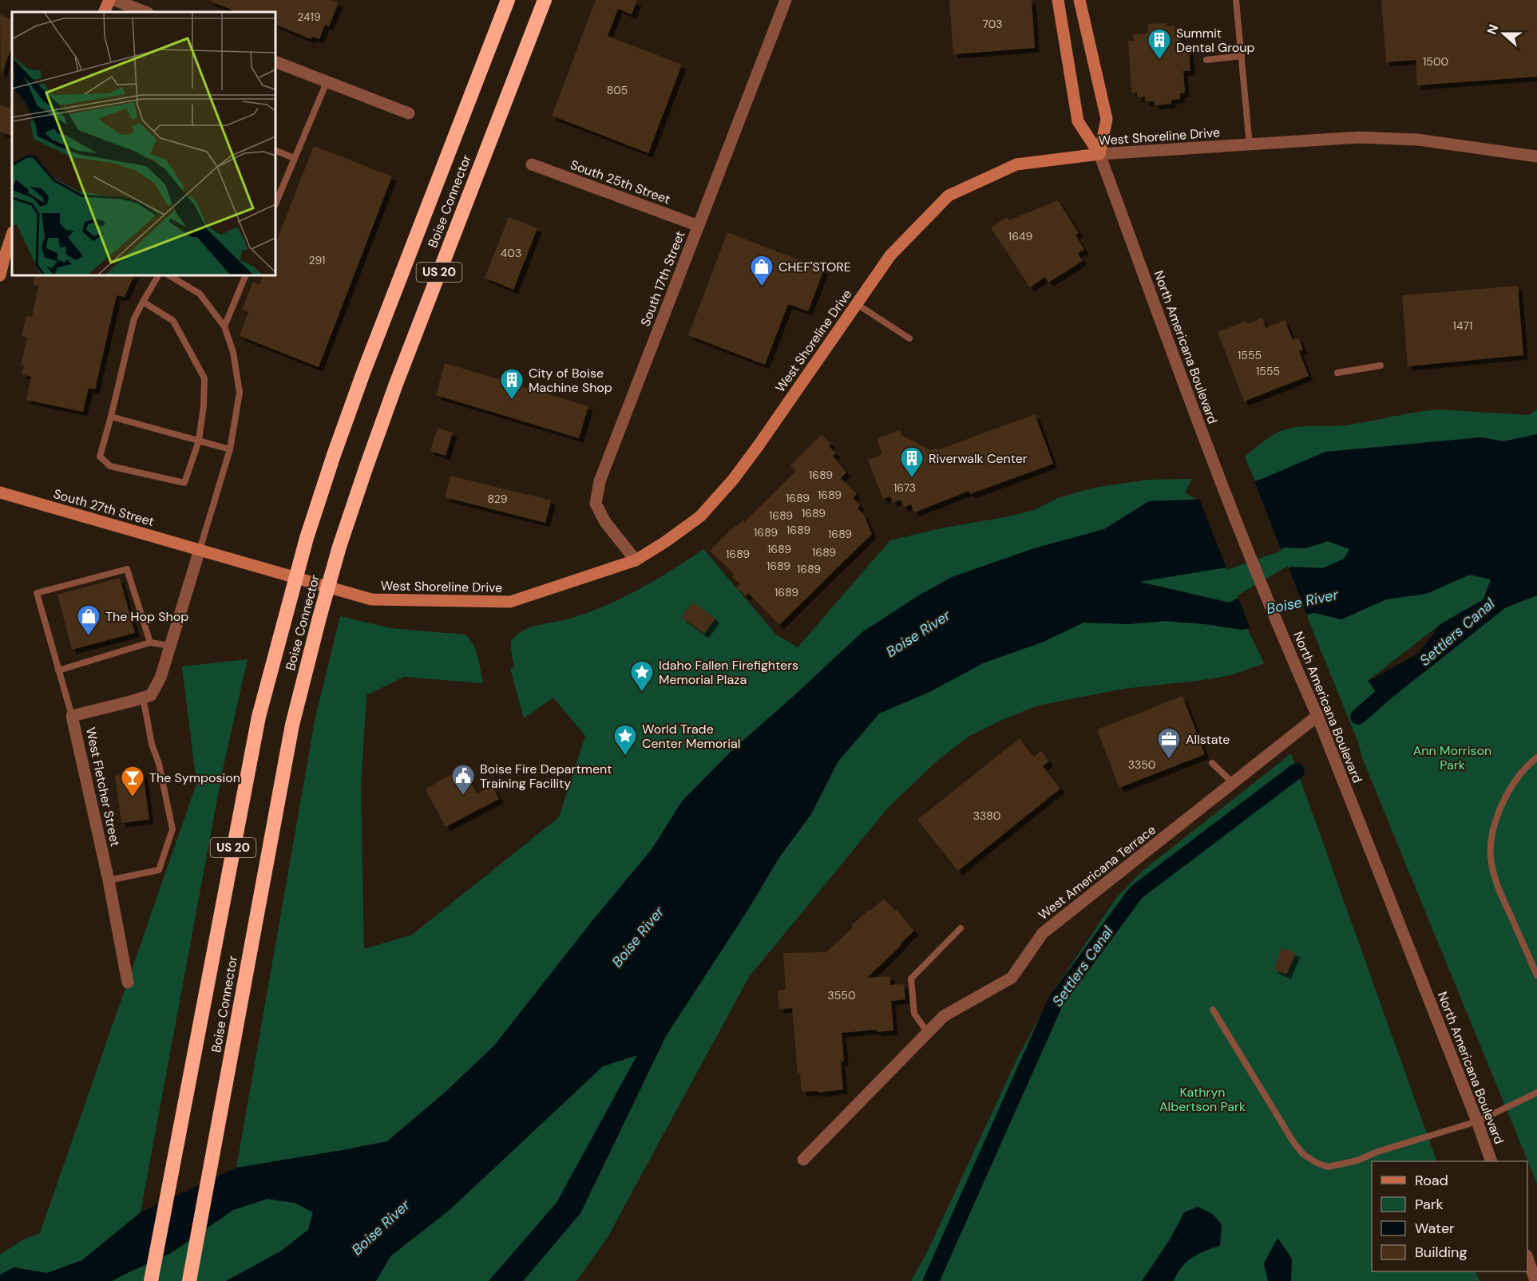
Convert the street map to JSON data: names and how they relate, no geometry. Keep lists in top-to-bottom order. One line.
{"streets":{"highway":["Boise Connector","US 20"],"main road":["West Shoreline Drive","South 27th Street"],"street":["South 25th Street","South 17th Street","North Americana Boulevard","West Fletcher Street","West Americana Terrace"]},"crossings":[["West Shoreline Drive","South 17th Street"],["West Shoreline Drive","North Americana Boulevard"],["West Shoreline Drive","South 27th Street"],["South 25th Street","South 17th Street"],["North Americana Boulevard","West Americana Terrace"]],"water":["Boise River","Settlers Canal"],"parks":["Ann Morrison Park","Kathryn Albertson Park"],"places":{"building":["Summit Dental Group","City of Boise Machine Shop","Riverwalk Center"],"shop":["CHEF'STORE","The Hop Shop"],"place":["Idaho Fallen Firefighters Memorial Plaza","World Trade Center Memorial"],"office":["Allstate"],"public building":["Boise Fire Department Training Facility"],"bar":["The Symposion"]},"house_numbers":["2419","703","1500","805","1649","403","291","1471","1555","1555","1689","1673","1689","1689","829","1689","1689","1689","1689","1689","1689","1689","1689","1689","1689","1689","3350","3380","3550"],"legend":["Road","Park","Water","Building"],"north":"left"}
